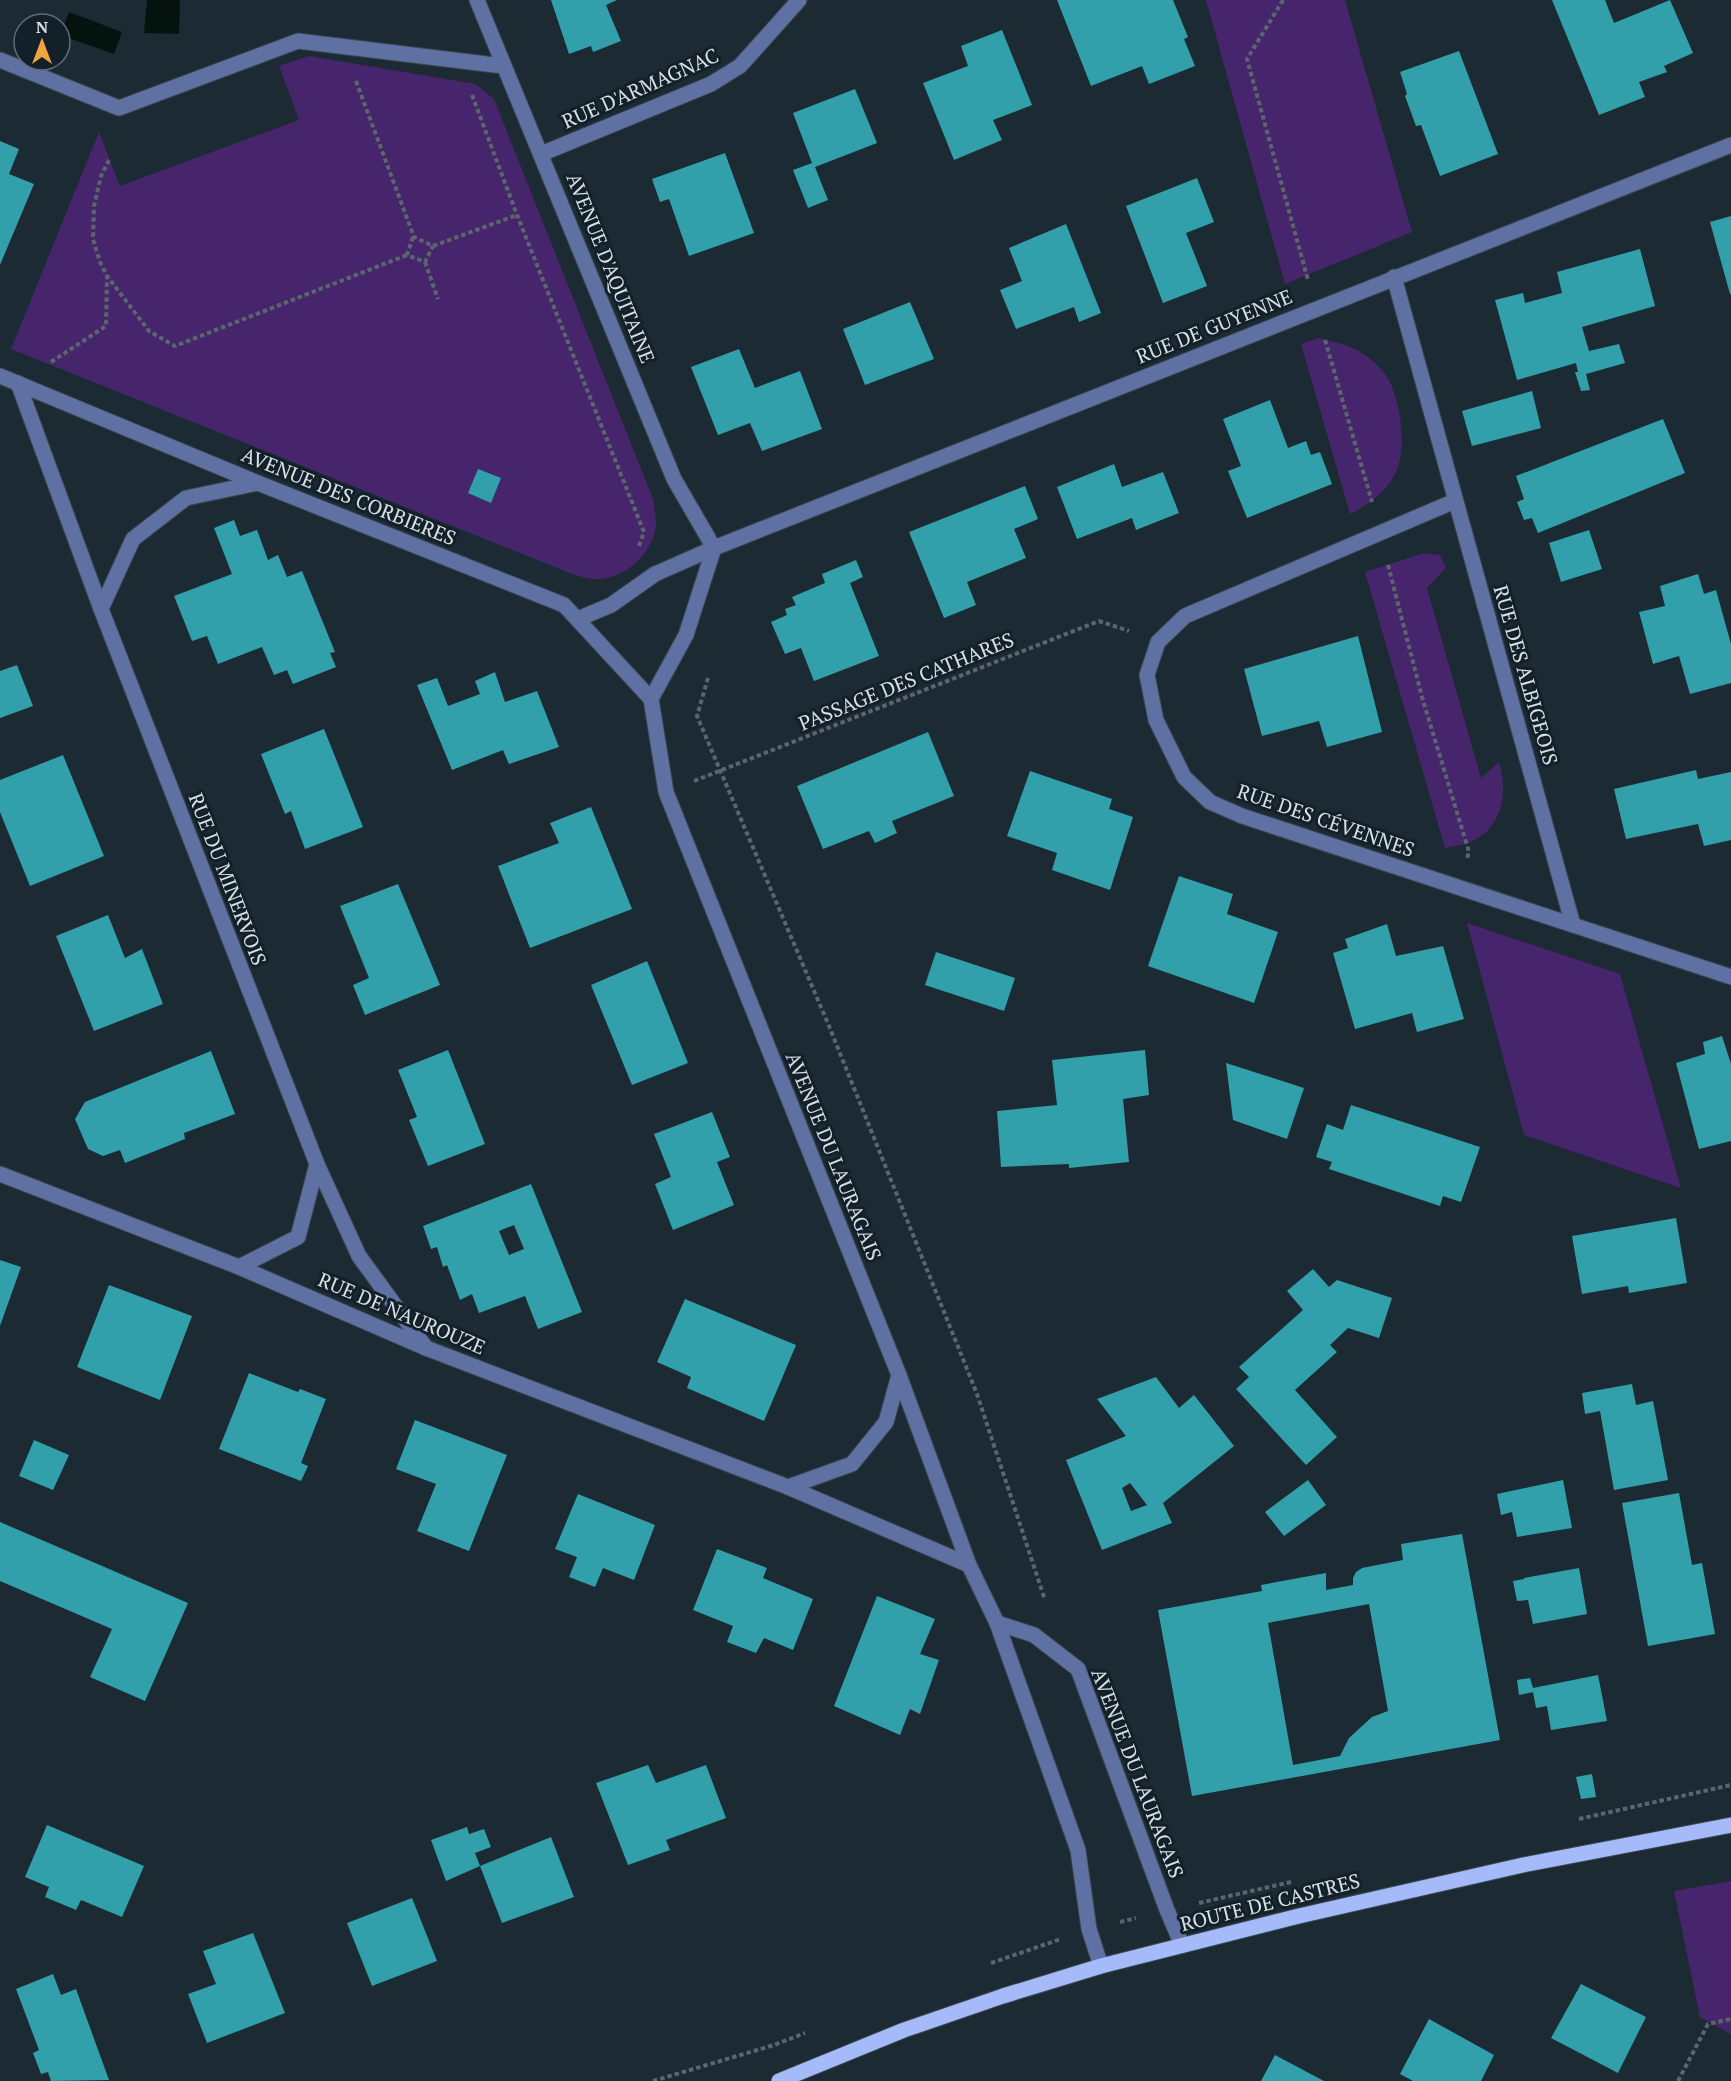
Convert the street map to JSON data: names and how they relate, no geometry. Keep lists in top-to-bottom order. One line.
{"streets":{"main road":["ROUTE DE CASTRES"],"street":["RUE D'ARMAGNAC","AVENUE D'AQUITAINE","RUE DE GUYENNE","AVENUE DES CORBIERES","RUE DES ALBIGEOIS","RUE DES CÉVENNES","RUE DU MINERVOIS","AVENUE DU LAURAGAIS","RUE DE NAUROUZE"],"path":["PASSAGE DES CATHARES"]},"crossings":[["RUE D'ARMAGNAC","AVENUE D'AQUITAINE"],["AVENUE D'AQUITAINE","RUE DE GUYENNE"],["RUE DE GUYENNE","AVENUE DES CORBIERES"],["RUE DE GUYENNE","RUE DES ALBIGEOIS"],["AVENUE DES CORBIERES","RUE DU MINERVOIS"],["AVENUE DES CORBIERES","AVENUE DU LAURAGAIS"],["RUE DES ALBIGEOIS","RUE DES CÉVENNES"],["PASSAGE DES CATHARES","RUE DES CÉVENNES"],["PASSAGE DES CATHARES","AVENUE DU LAURAGAIS"],["RUE DU MINERVOIS","RUE DE NAUROUZE"],["AVENUE DU LAURAGAIS","RUE DE NAUROUZE"],["AVENUE DU LAURAGAIS","ROUTE DE CASTRES"]],"north":"top"}
